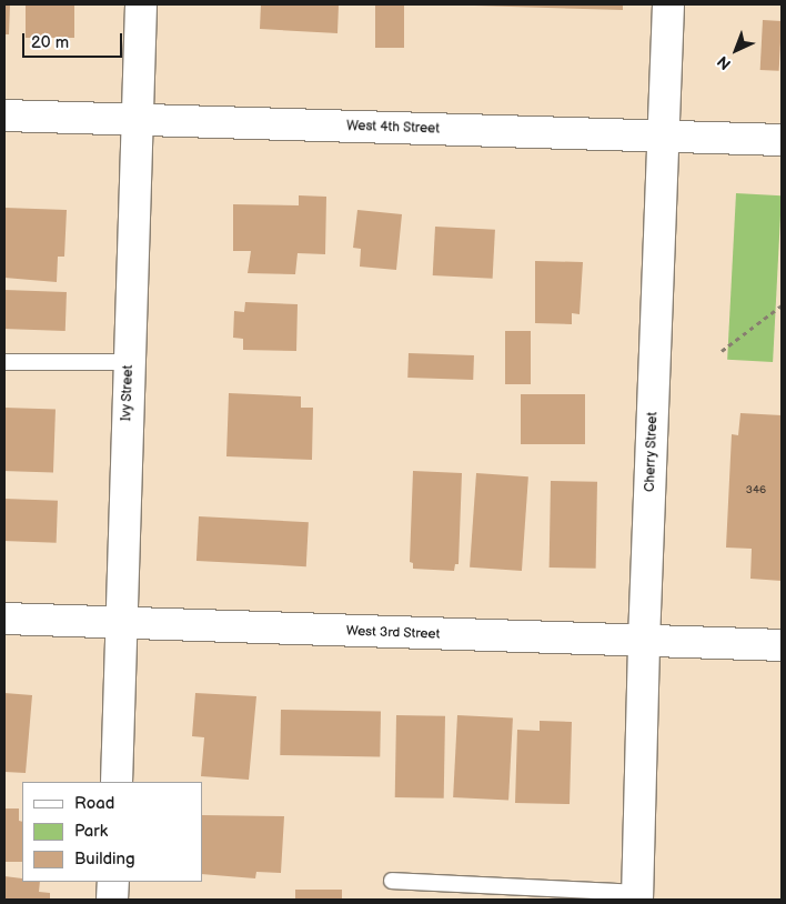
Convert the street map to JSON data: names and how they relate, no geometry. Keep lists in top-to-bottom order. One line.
{"streets":{"street":["West 4th Street","Ivy Street","Cherry Street","West 3rd Street"]},"crossings":[["West 4th Street","Ivy Street"],["West 4th Street","Cherry Street"],["Ivy Street","West 3rd Street"],["Cherry Street","West 3rd Street"]],"house_numbers":["346"],"legend":["Road","Park","Building"],"scale_bar":"20 m","north":"bottom left"}
